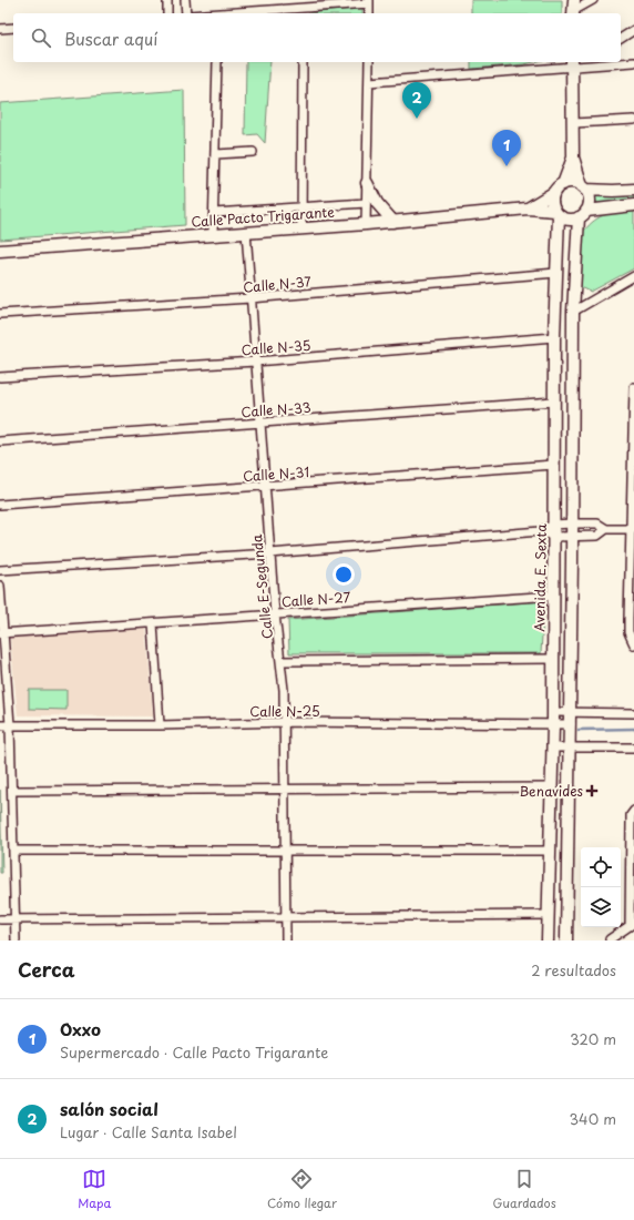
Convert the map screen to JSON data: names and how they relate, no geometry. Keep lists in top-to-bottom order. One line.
{"streets":{"street":["Calle Pacto Trigarante","Calle N-37","Calle N-35","Calle N-33","Calle N-31","Avenida E. Sexta","Calle E-Segunda","Calle N-27","Calle N-25"]},"crossings":[["Calle Pacto Trigarante","Avenida E. Sexta"],["Calle Pacto Trigarante","Calle E-Segunda"],["Calle N-37","Avenida E. Sexta"],["Calle N-37","Calle E-Segunda"],["Calle N-35","Avenida E. Sexta"],["Calle N-35","Calle E-Segunda"],["Calle N-33","Avenida E. Sexta"],["Calle N-33","Calle E-Segunda"],["Calle N-31","Avenida E. Sexta"],["Calle N-31","Calle E-Segunda"],["Avenida E. Sexta","Calle N-27"],["Avenida E. Sexta","Calle N-25"],["Calle E-Segunda","Calle N-27"],["Calle E-Segunda","Calle N-25"]],"places":{"health":["Benavides"]},"page":{"search":"Buscar aquí","pins":["2","1"],"heading":["Cerca","2 resultados"],"list":[{"mark":"1","name":"Oxxo","note":"Supermercado · Calle Pacto Trigarante","value":"320 m"},{"mark":"2","name":"salón social","note":"Lugar · Calle Santa Isabel","value":"340 m"}],"nav":["Mapa","Cómo llegar","Guardados"]}}
